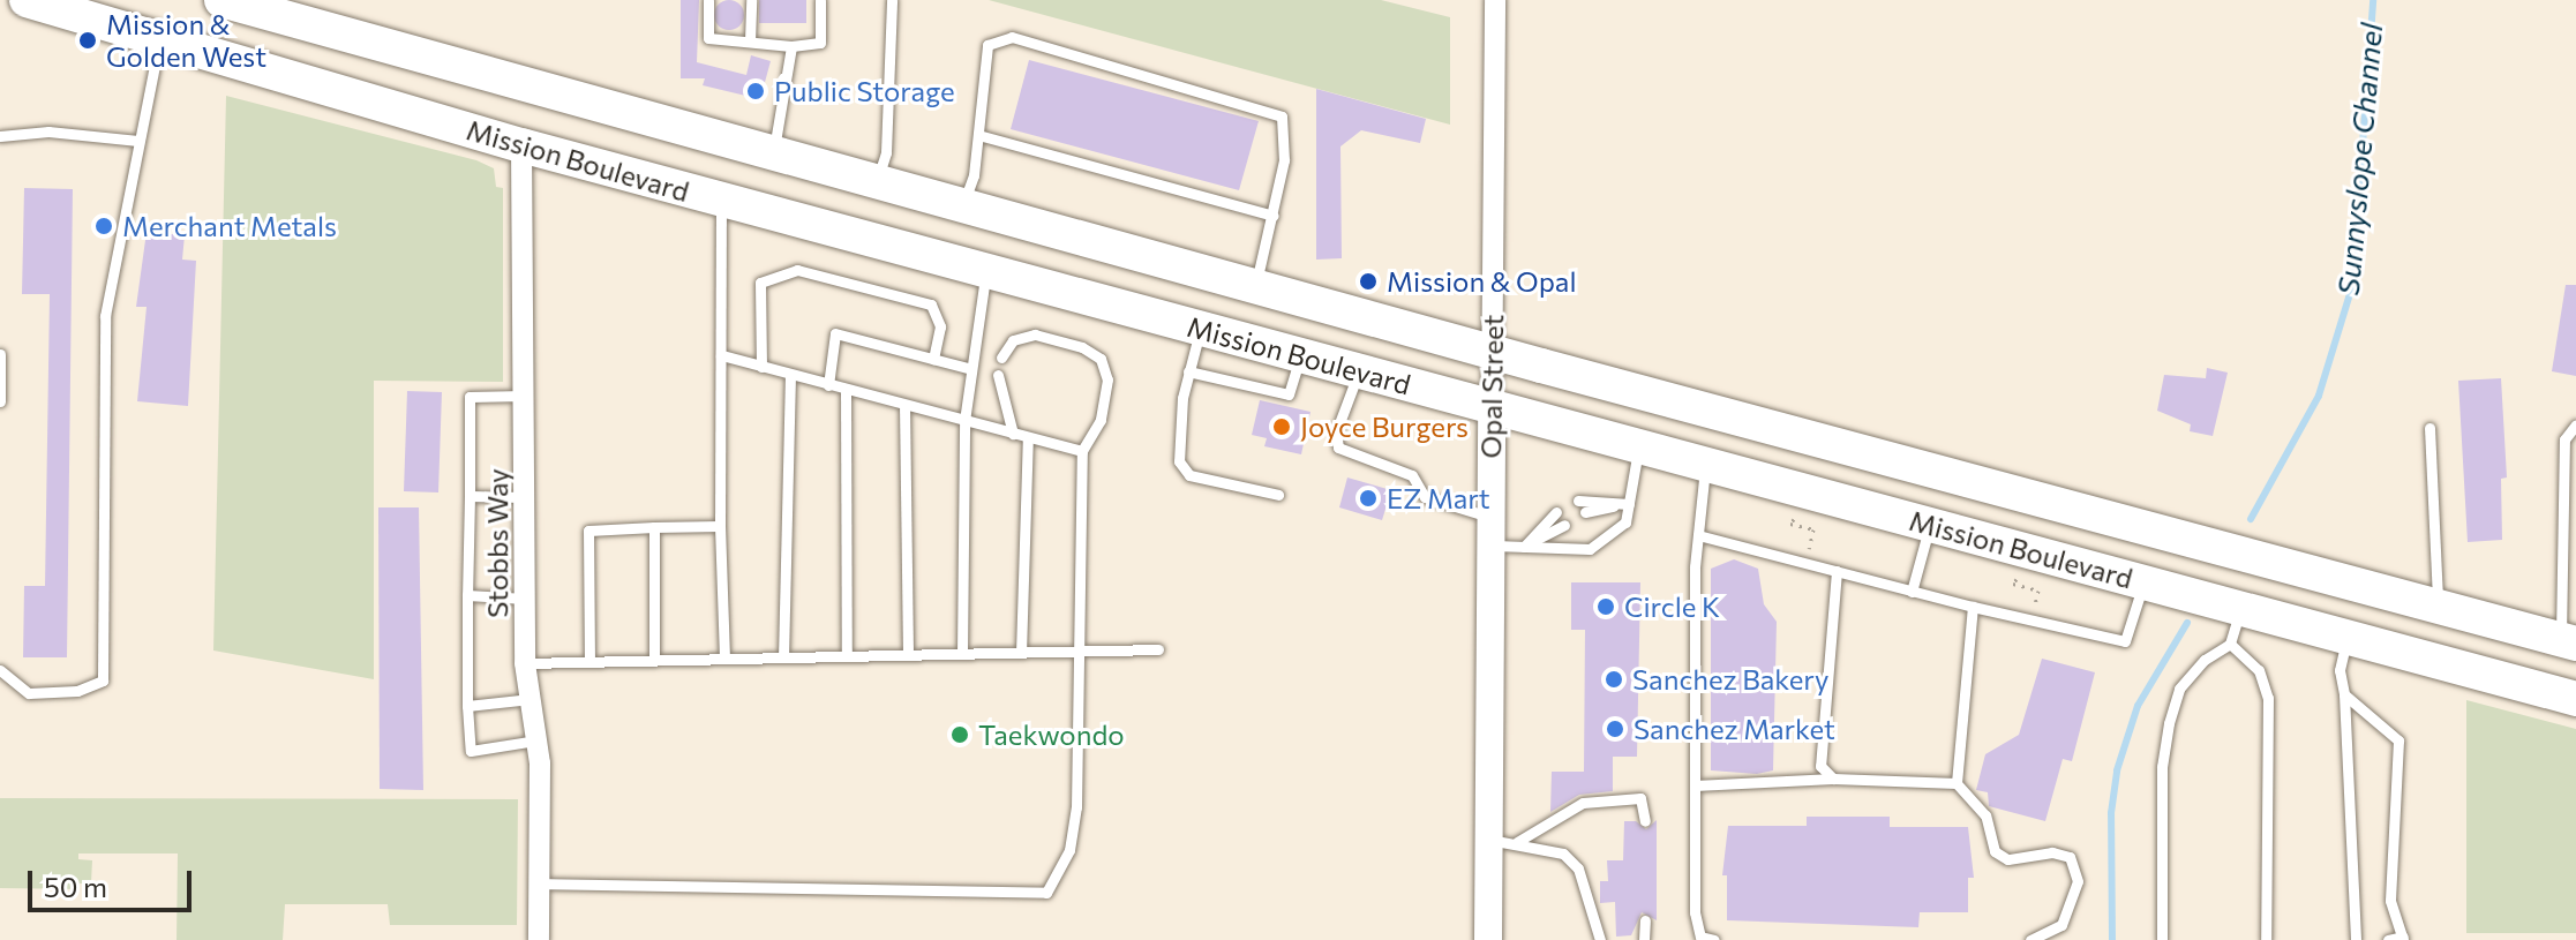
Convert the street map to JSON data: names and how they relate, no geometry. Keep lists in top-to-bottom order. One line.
{"streets":{"main road":["Mission Boulevard"],"street":["Opal Street","Stobbs Way"]},"crossings":[["Mission Boulevard","Opal Street"],["Mission Boulevard","Stobbs Way"]],"water":["Sunnyslope Channel"],"places":["Mission & Golden West","Public Storage","Merchant Metals","Mission & Opal","Joyce Burgers","EZ Mart","Circle K","Sanchez Bakery","Sanchez Market","Taekwondo"],"scale_bar":"50 m"}
